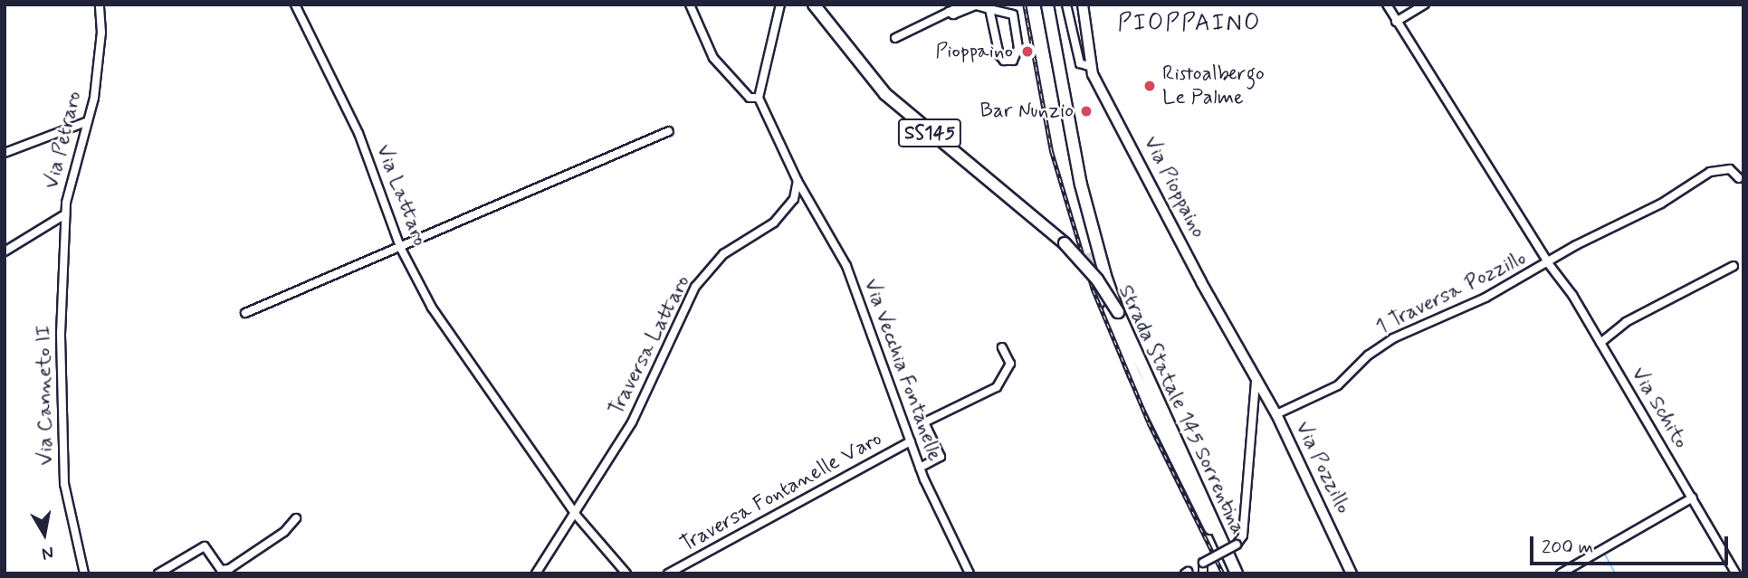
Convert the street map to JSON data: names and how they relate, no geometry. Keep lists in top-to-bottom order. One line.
{"streets":{"highway":["SS145","Strada Statale 145 Sorrentina"],"main road":["Via Pioppaino","Via Pozzillo"],"street":["Via Petraro","Via Lattaro","1 Traversa Pozzillo","Traversa Lattaro","Via Vecchia Fontanelle","Via Canneto II","Via Schito","Traversa Fontanelle Varo"]},"crossings":[["Via Petraro","Via Canneto II"],["Via Pioppaino","Via Pozzillo"],["Via Lattaro","Traversa Lattaro"],["1 Traversa Pozzillo","Via Schito"],["1 Traversa Pozzillo","Via Pozzillo"],["Traversa Lattaro","Via Vecchia Fontanelle"],["Via Vecchia Fontanelle","Traversa Fontanelle Varo"]],"districts":["PIOPPAINO"],"places":["Pioppaino","Ristoalbergo Le Palme","Bar Nunzio"],"scale_bar":"200 m","north":"bottom"}
